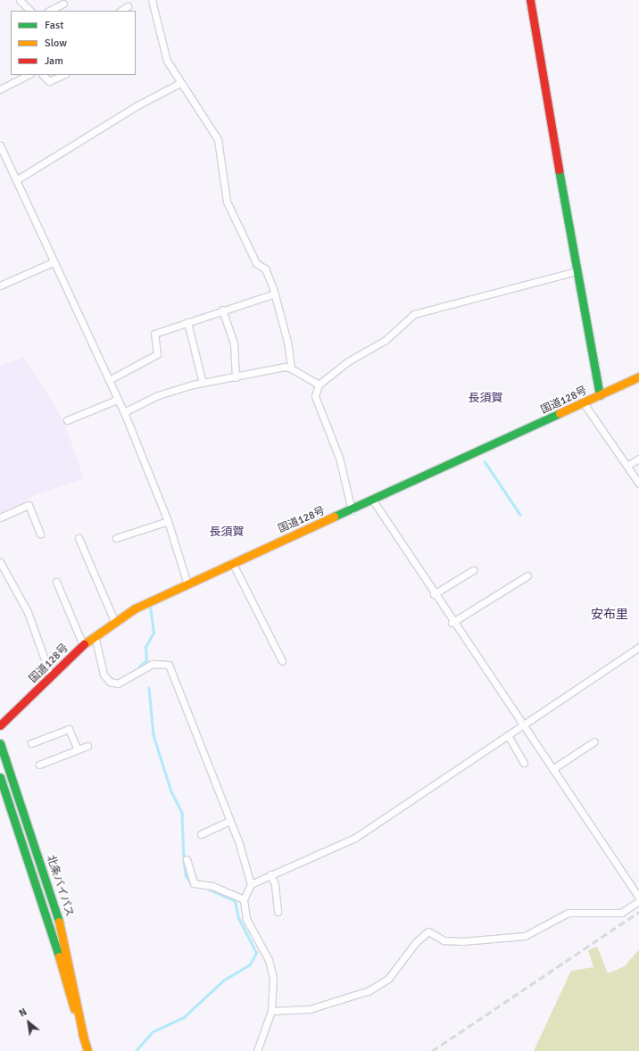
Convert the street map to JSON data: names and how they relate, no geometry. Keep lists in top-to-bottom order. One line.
{"streets":{"main road":["国道128号","北条バイパス"]},"districts":["長須賀","長須賀","安布里"],"legend":["Fast","Slow","Jam"],"north":"top left"}
